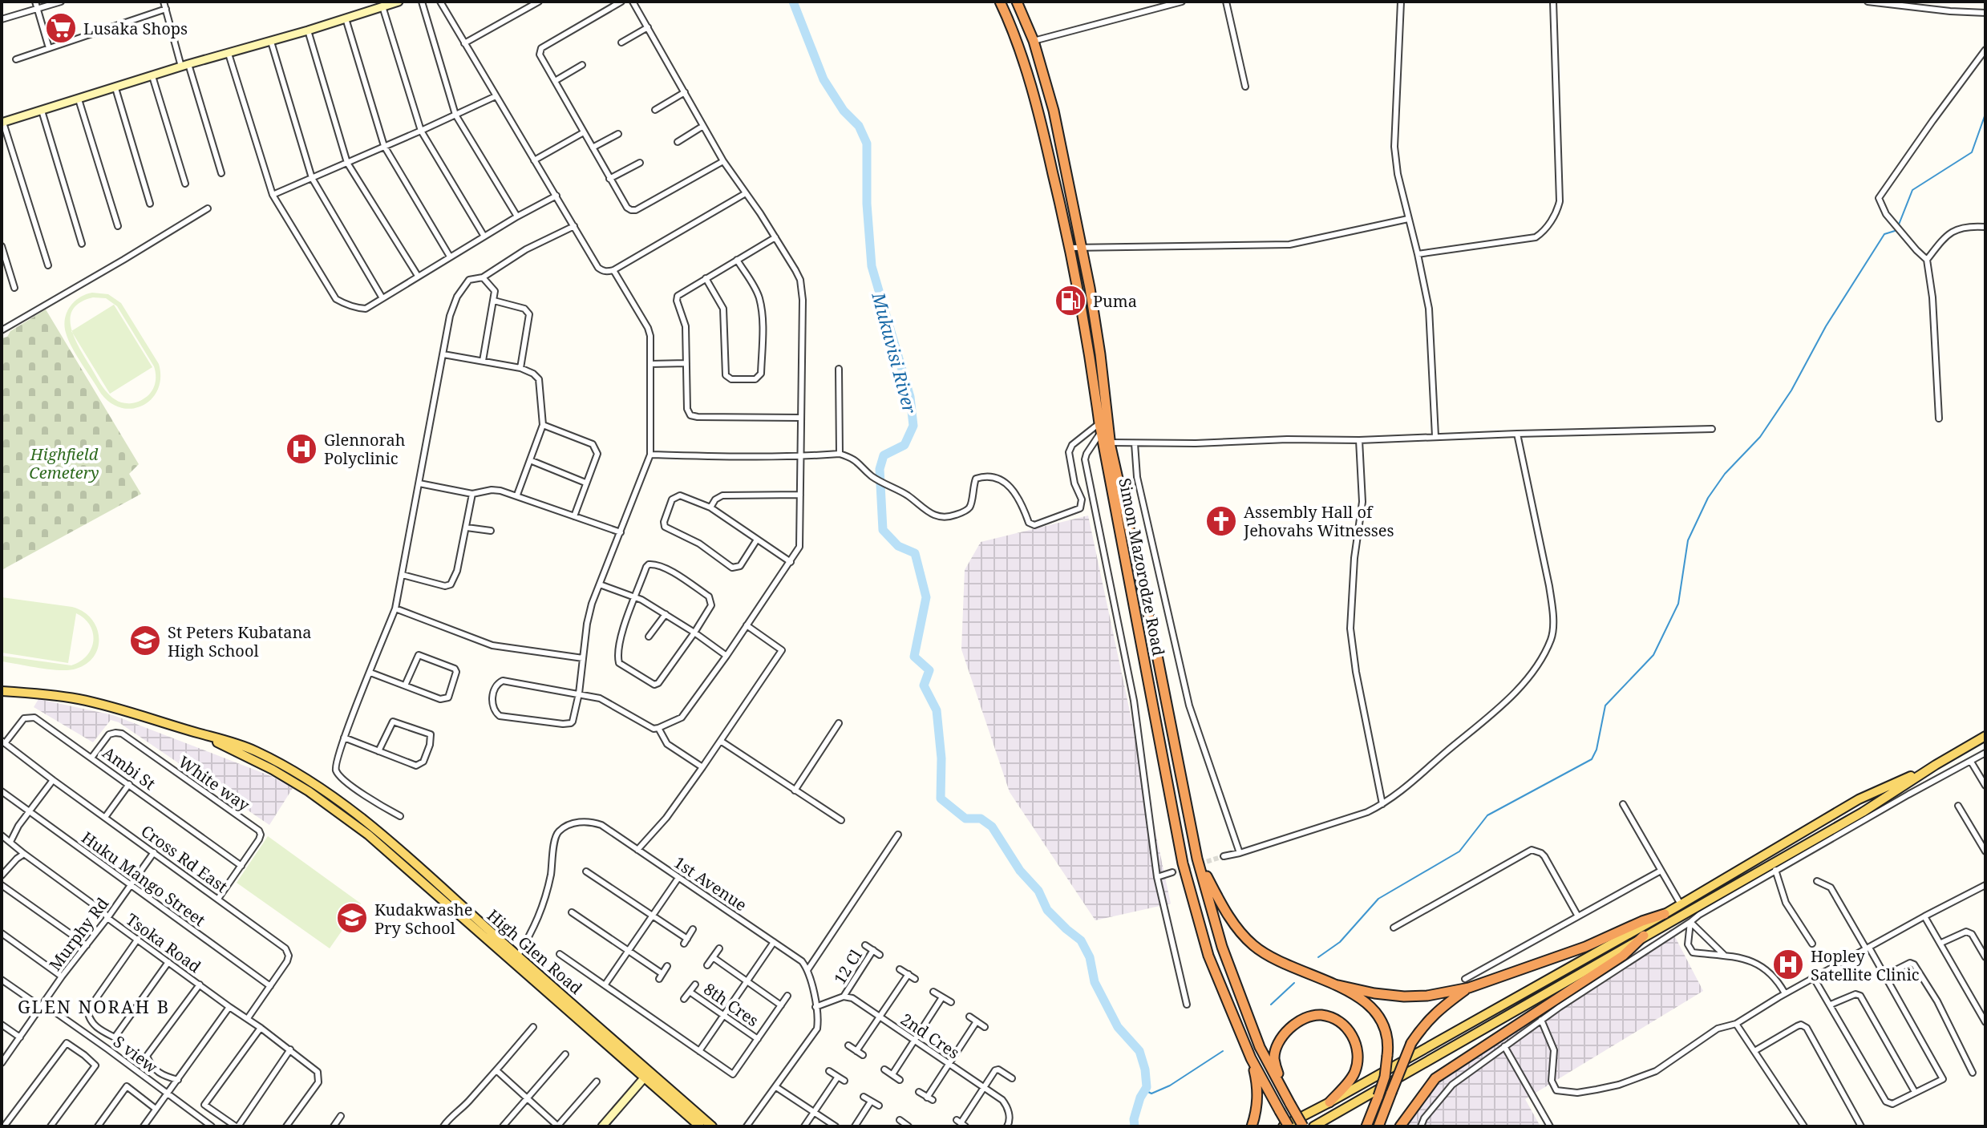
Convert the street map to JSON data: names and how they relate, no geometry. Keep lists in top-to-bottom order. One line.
{"streets":{"highway":["Simon Mazorodze Road"],"main road":["High Glen Road"],"street":["Ambi St","White way","Cross Rd East","Huku Mango Street","1st Avenue","Murphy Rd","Tsoka Road","12 Cl","8th Cres","2nd Cres","S view"]},"crossings":[["Ambi St","White way"],["Ambi St","Cross Rd East"],["White way","Cross Rd East"],["Cross Rd East","Huku Mango Street"],["Cross Rd East","Murphy Rd"],["Cross Rd East","Tsoka Road"],["Huku Mango Street","Murphy Rd"],["1st Avenue","High Glen Road"],["Murphy Rd","Tsoka Road"],["Murphy Rd","S view"],["12 Cl","2nd Cres"]],"districts":["GLEN NORAH B"],"water":["Mukuvisi River"],"parks":["Highfield Cemetery"],"places":{"supermarket":["Lusaka Shops"],"fuel station":["Puma"],"hospital":["Glennorah Polyclinic","Hopley Satellite Clinic"],"church":["Assembly Hall of Jehovahs Witnesses"],"school or university":["St Peters Kubatana High School","Kudakwashe Pry School"]}}
